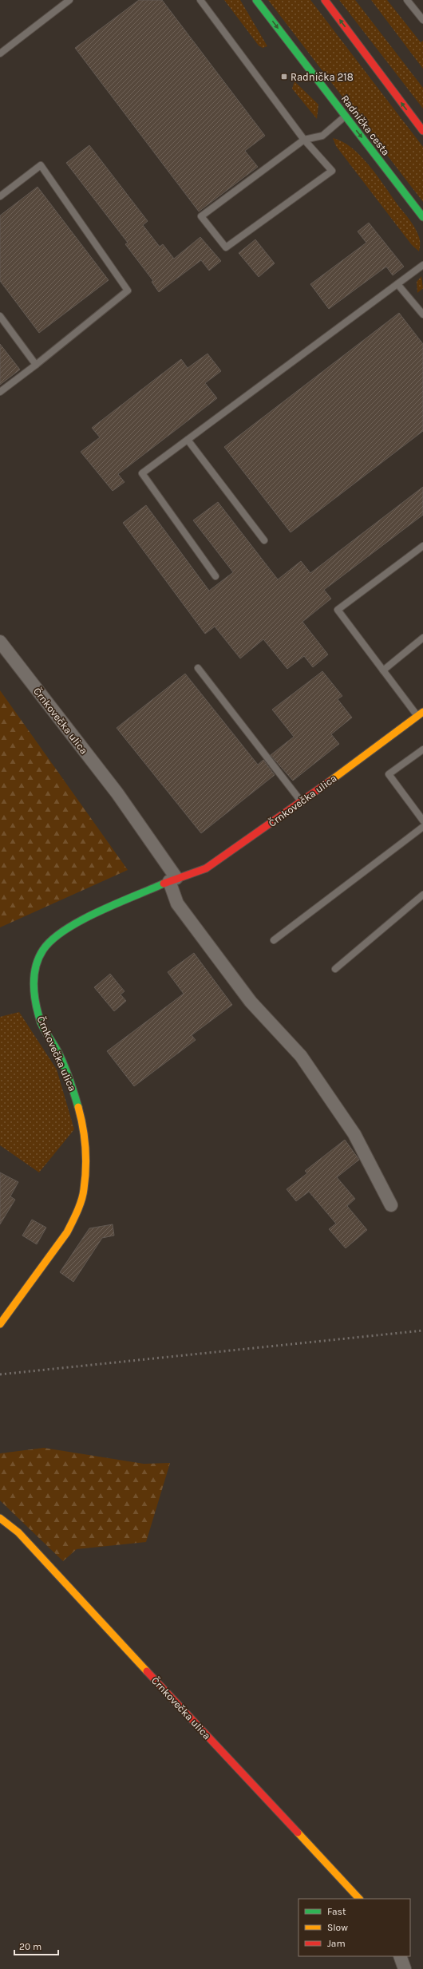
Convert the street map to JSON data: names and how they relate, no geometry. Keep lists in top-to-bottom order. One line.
{"streets":{"street":["Radnička cesta","Črnkovečka ulica"]},"places":{"transit":["Radnička 218"]},"legend":["Fast","Slow","Jam"],"scale_bar":"20 m"}
